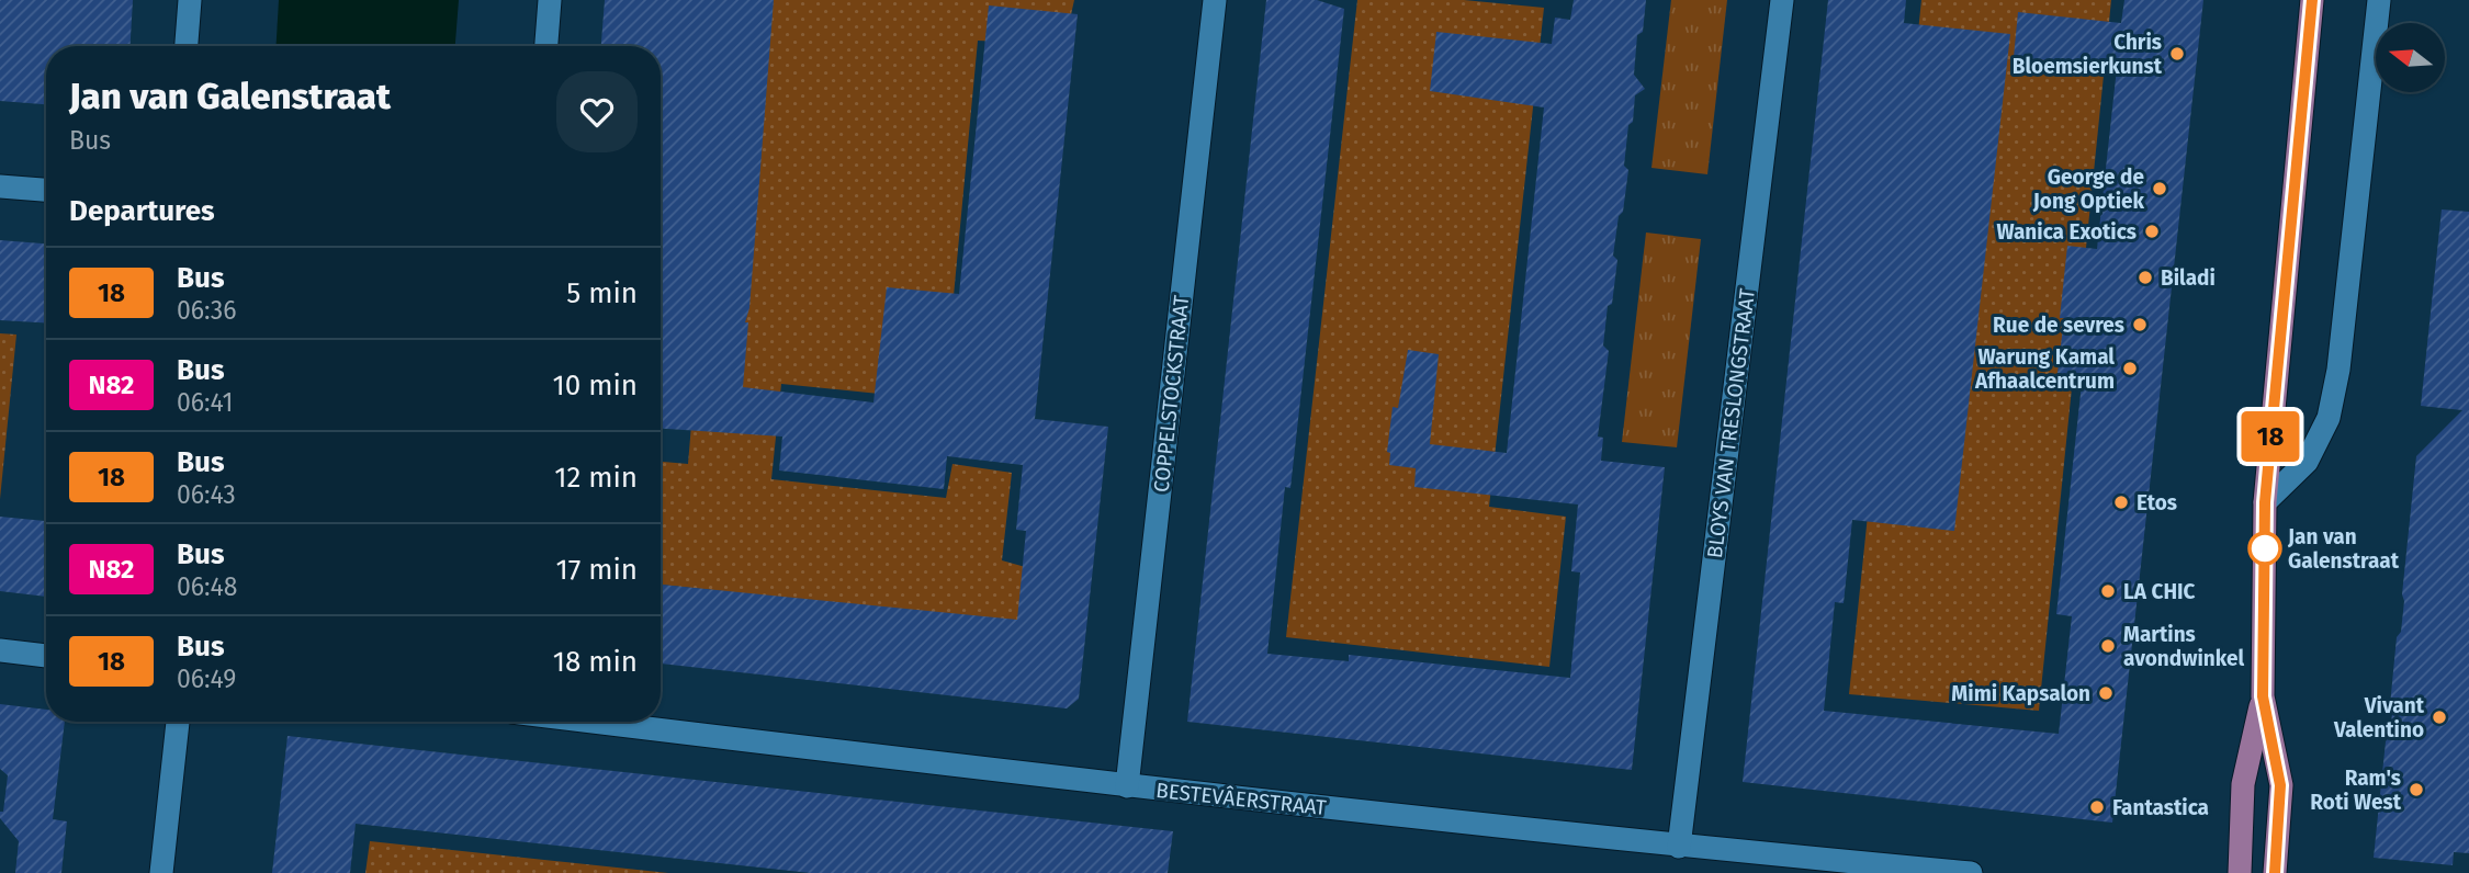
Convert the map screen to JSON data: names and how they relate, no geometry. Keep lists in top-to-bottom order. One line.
{"streets":{"street":["COPPELSTOCKSTRAAT","BLOYS VAN TRESLONGSTRAAT","BESTEVÂERSTRAAT"]},"crossings":[["COPPELSTOCKSTRAAT","BESTEVÂERSTRAAT"],["BLOYS VAN TRESLONGSTRAAT","BESTEVÂERSTRAAT"]],"places":["Chris Bloemsierkunst","George de Jong Optiek","Wanica Exotics","Biladi","Rue de sevres","Warung Kamal Afhaalcentrum","Etos","Jan van Galenstraat","LA CHIC","Martins avondwinkel","Mimi Kapsalon","Vivant Valentino","Ram's Roti West","Fantastica"],"lines":["bus line 18"],"north":"left","page":{"on_map":"18","heading":[["Jan van Galenstraat","Bus"],"Departures"],"list":[{"mark":"18","name":"Bus","note":"06:36","value":"5 min"},{"mark":"N82","name":"Bus","note":"06:41","value":"10 min"},{"mark":"18","name":"Bus","note":"06:43","value":"12 min"},{"mark":"N82","name":"Bus","note":"06:48","value":"17 min"},{"mark":"18","name":"Bus","note":"06:49","value":"18 min"}]}}
